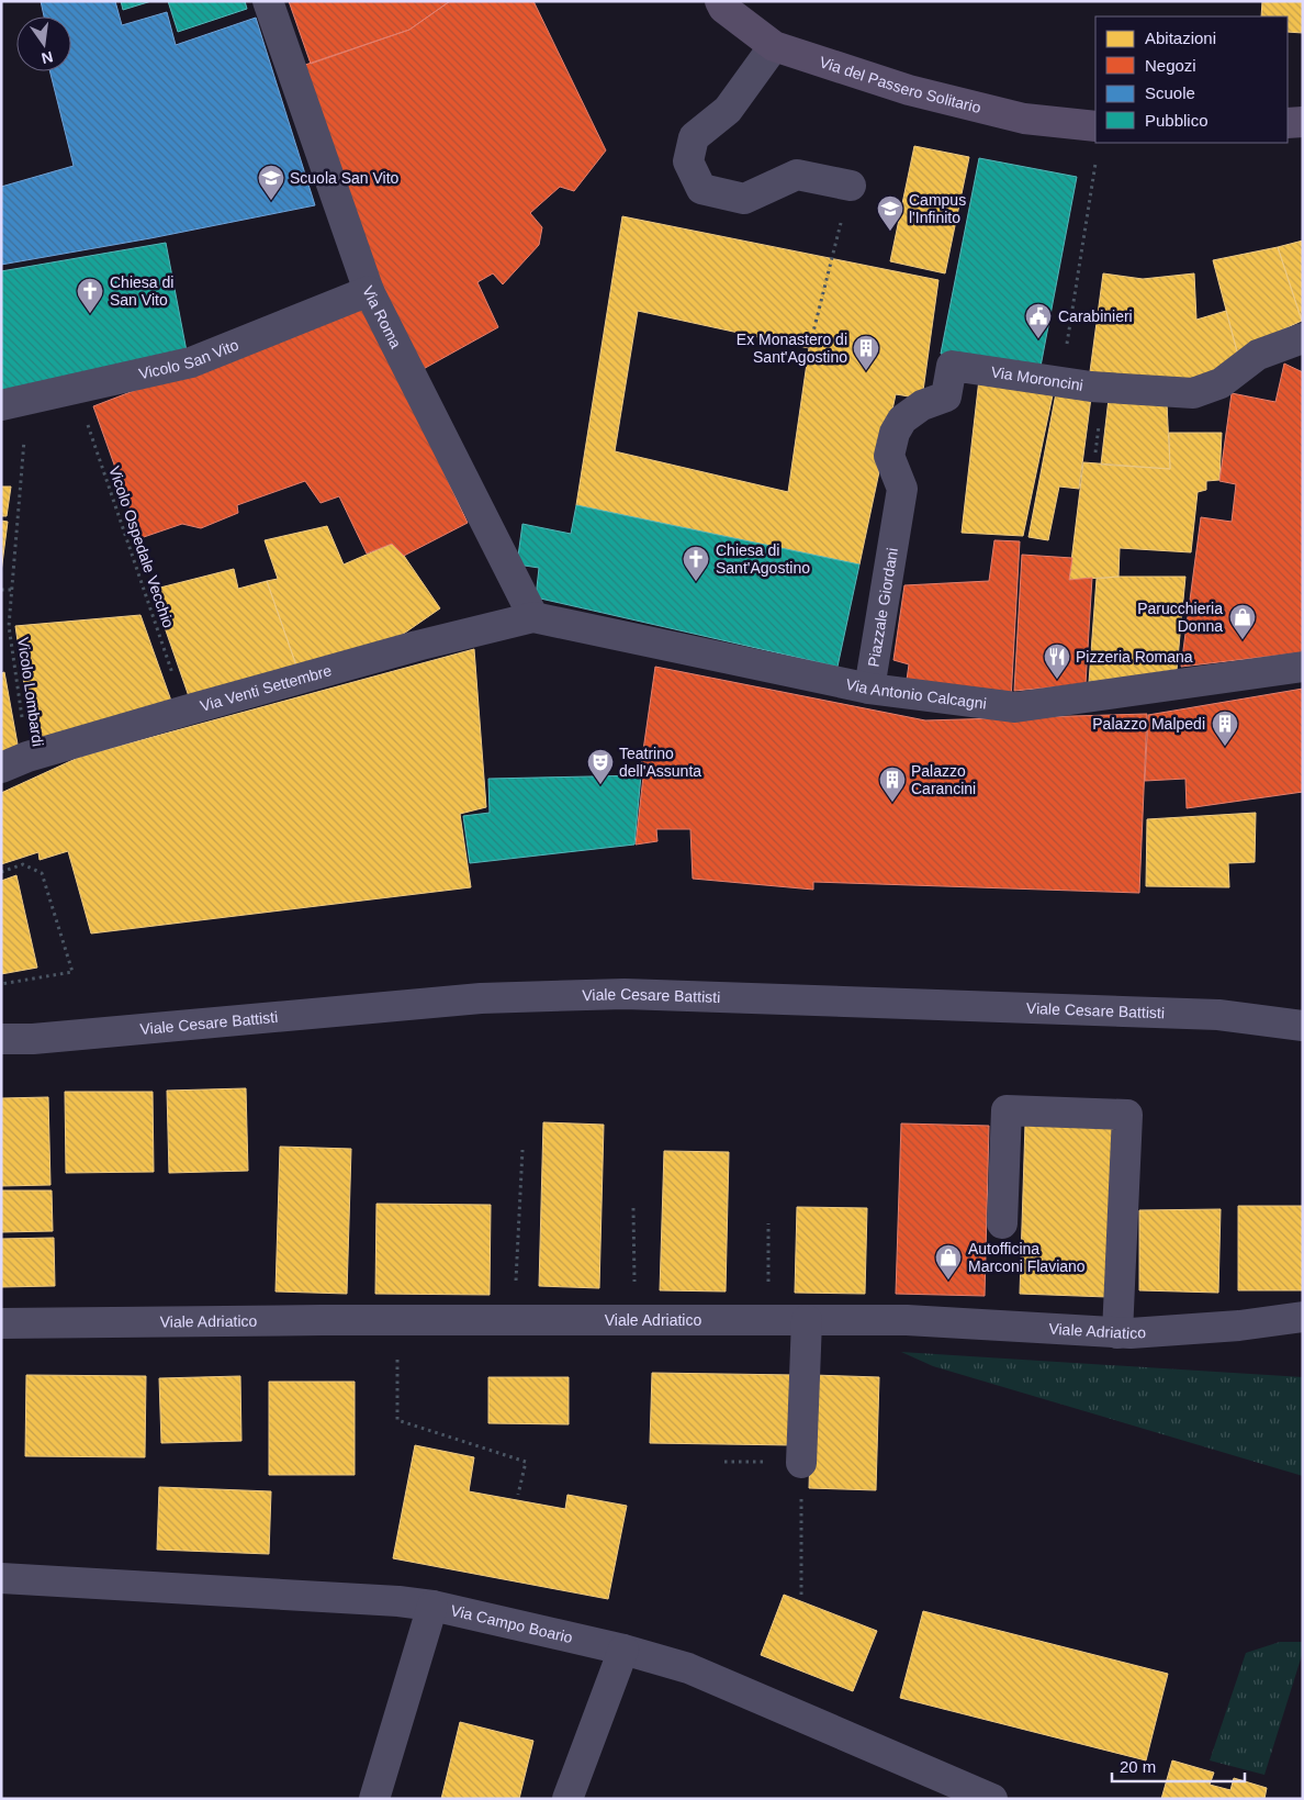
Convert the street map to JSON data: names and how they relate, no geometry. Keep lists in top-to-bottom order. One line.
{"streets":{"main road":["Via del Passero Solitario"],"street":["Via Roma","Vicolo San Vito","Via Moroncini","Piazzale Giordani","Via Venti Settembre","Via Antonio Calcagni","Viale Cesare Battisti","Viale Adriatico","Via Campo Boario"],"path":["Vicolo Ospedale Vecchio","Vicolo Lombardi"]},"crossings":[["Via Roma","Vicolo San Vito"],["Via Roma","Via Venti Settembre"],["Via Roma","Via Antonio Calcagni"],["Vicolo San Vito","Vicolo Ospedale Vecchio"],["Vicolo San Vito","Vicolo Lombardi"],["Via Moroncini","Piazzale Giordani"],["Vicolo Ospedale Vecchio","Via Venti Settembre"],["Piazzale Giordani","Via Antonio Calcagni"],["Via Venti Settembre","Vicolo Lombardi"],["Via Venti Settembre","Via Antonio Calcagni"]],"places":{"school or university":["Scuola San Vito","Campus l'Infinito"],"church":["Chiesa di San Vito","Chiesa di Sant'Agostino"],"public building":["Carabinieri"],"building":["Ex Monastero di Sant'Agostino","Palazzo Malpedi","Palazzo Carancini"],"shop":["Parucchieria Donna","Autofficina Marconi Flaviano"],"restaurant":["Pizzeria Romana"],"theatre":["Teatrino dell'Assunta"]},"legend":["Abitazioni","Negozi","Scuole","Pubblico"],"scale_bar":"20 m","north":"bottom"}
